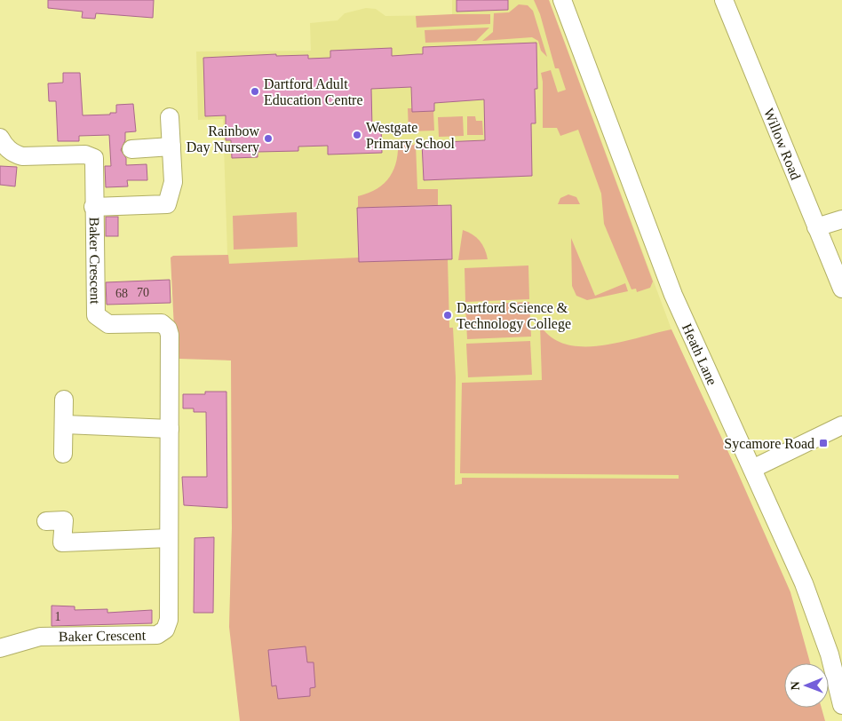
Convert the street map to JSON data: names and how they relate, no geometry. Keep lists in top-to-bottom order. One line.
{"streets":{"street":["Willow Road","Baker Crescent","Heath Lane"]},"places":{"other":["Dartford Adult Education Centre","Westgate Primary School","Rainbow Day Nursery","Dartford Science & Technology College"],"transit":["Sycamore Road"]},"house_numbers":["70","68","1"],"north":"left"}
